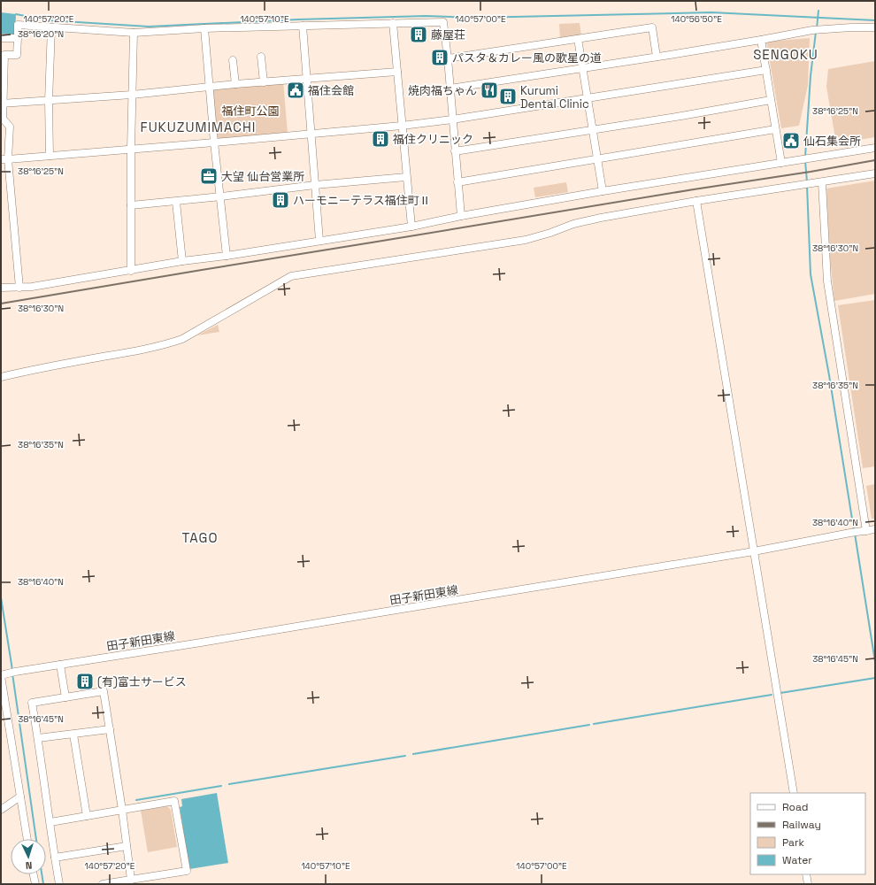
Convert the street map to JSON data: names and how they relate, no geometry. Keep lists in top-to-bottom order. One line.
{"streets":{"street":["田子新田東線"]},"districts":["SENGOKU","FUKUZUMIMACHI","TAGO"],"parks":["福住町公園"],"places":{"building":["藤屋荘","パスタ＆カレー風の歌星の道","Kurumi Dental Clinic","福住クリニック","ハーモニーテラス福住町Ⅱ","(有)富士サービス"],"public building":["福住会館","仙石集会所"],"restaurant":["焼肉福ちゃん"],"office":["大望 仙台営業所"]},"legend":["Road","Railway","Park","Water"],"north":"bottom","coordinates":["140°57'20\"E","140°57'10\"E","140°57'00\"E","140°56'50\"E","38°16'20\"N","38°16'25\"N","38°16'30\"N","38°16'35\"N","38°16'40\"N","38°16'45\"N"]}
